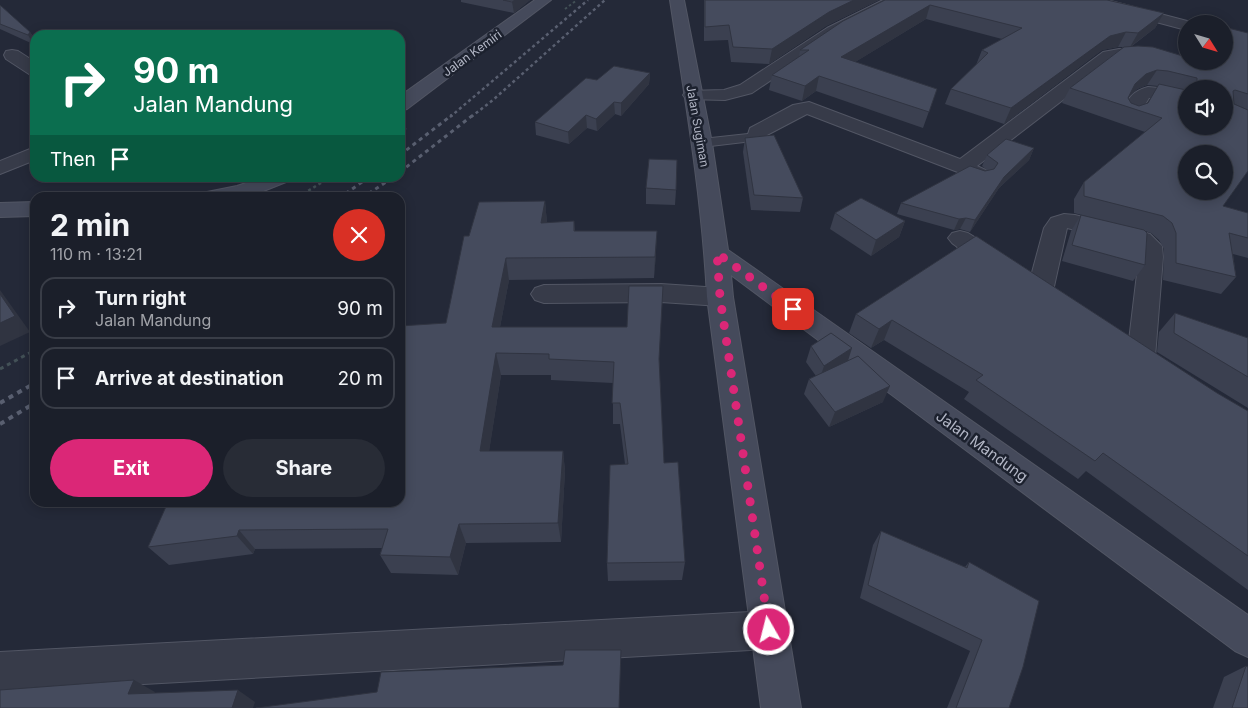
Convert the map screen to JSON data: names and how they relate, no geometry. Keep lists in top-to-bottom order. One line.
{"streets":{"main road":["Jalan Kemiri","Jalan Sugiman","Jalan Mandung"]},"crossings":[["Jalan Sugiman","Jalan Mandung"]],"north":"bottom right","page":{"turn":["90 m","Jalan Mandung"],"then":"Then","heading":["2 min","110 m · 13:21"],"list":[{"name":"Turn right","note":"Jalan Mandung","value":"90 m"},{"name":"Arrive at destination","value":"20 m"}],"buttons":["Exit","Share"]}}
